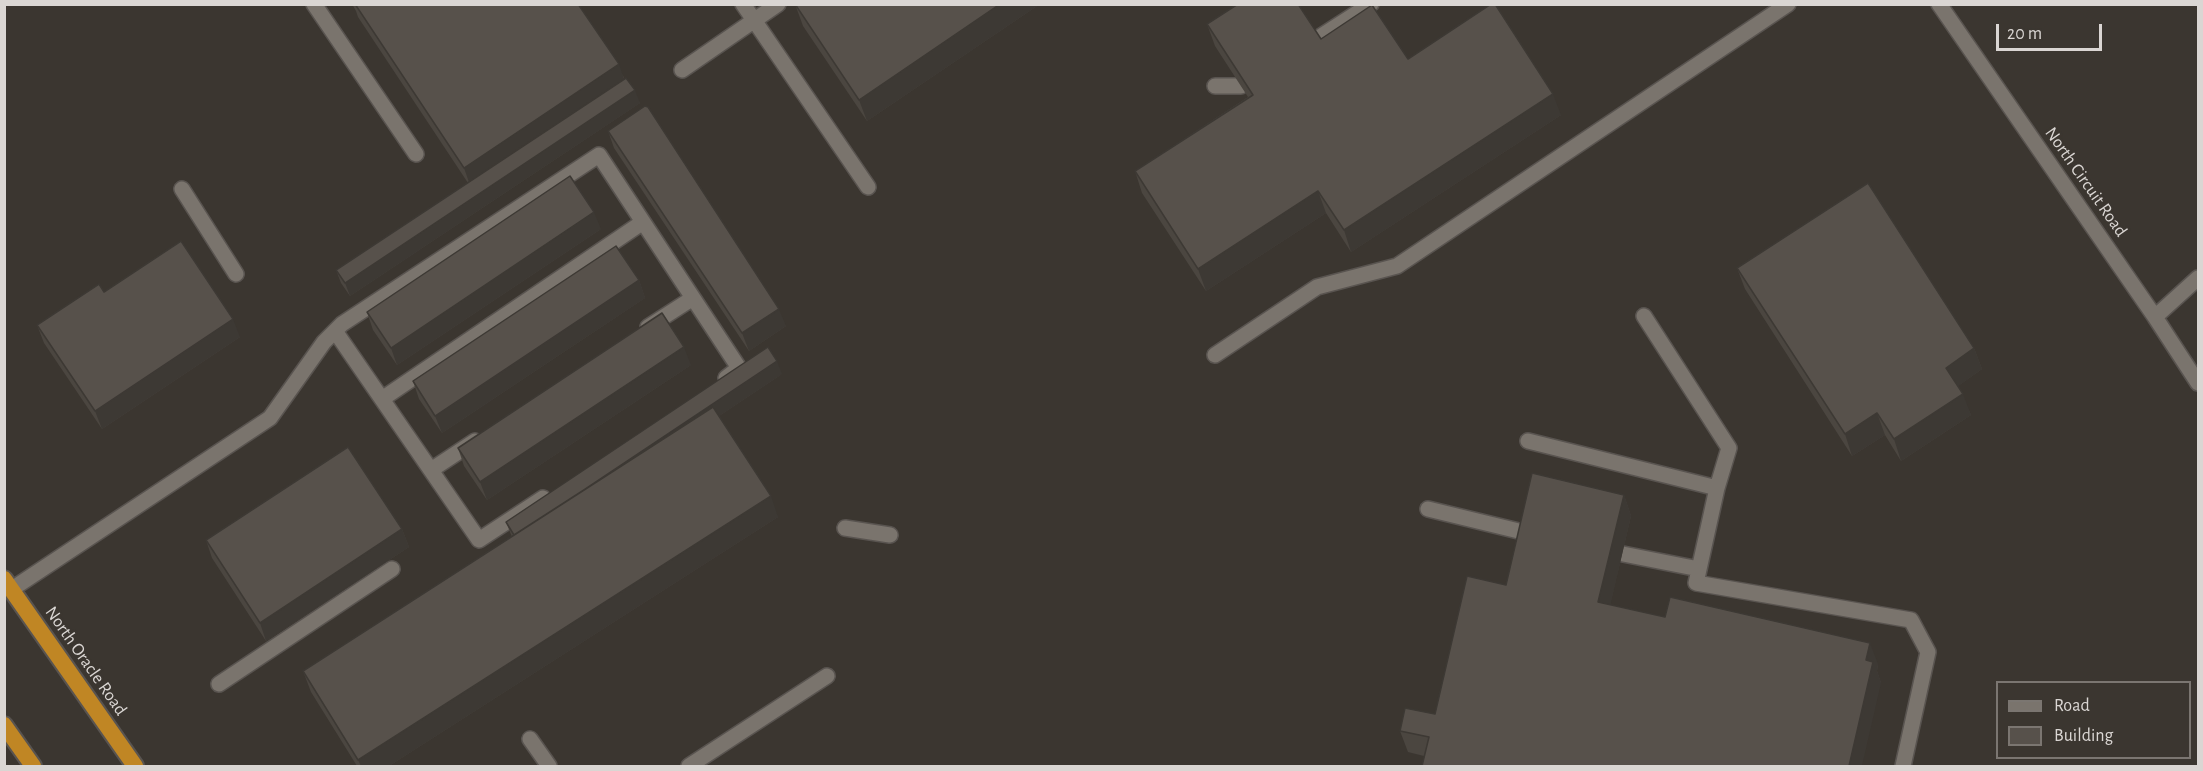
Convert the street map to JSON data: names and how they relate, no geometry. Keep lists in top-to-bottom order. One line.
{"streets":{"highway":["North Oracle Road"],"street":["North Circuit Road"]},"legend":["Road","Building"],"scale_bar":"20 m"}
